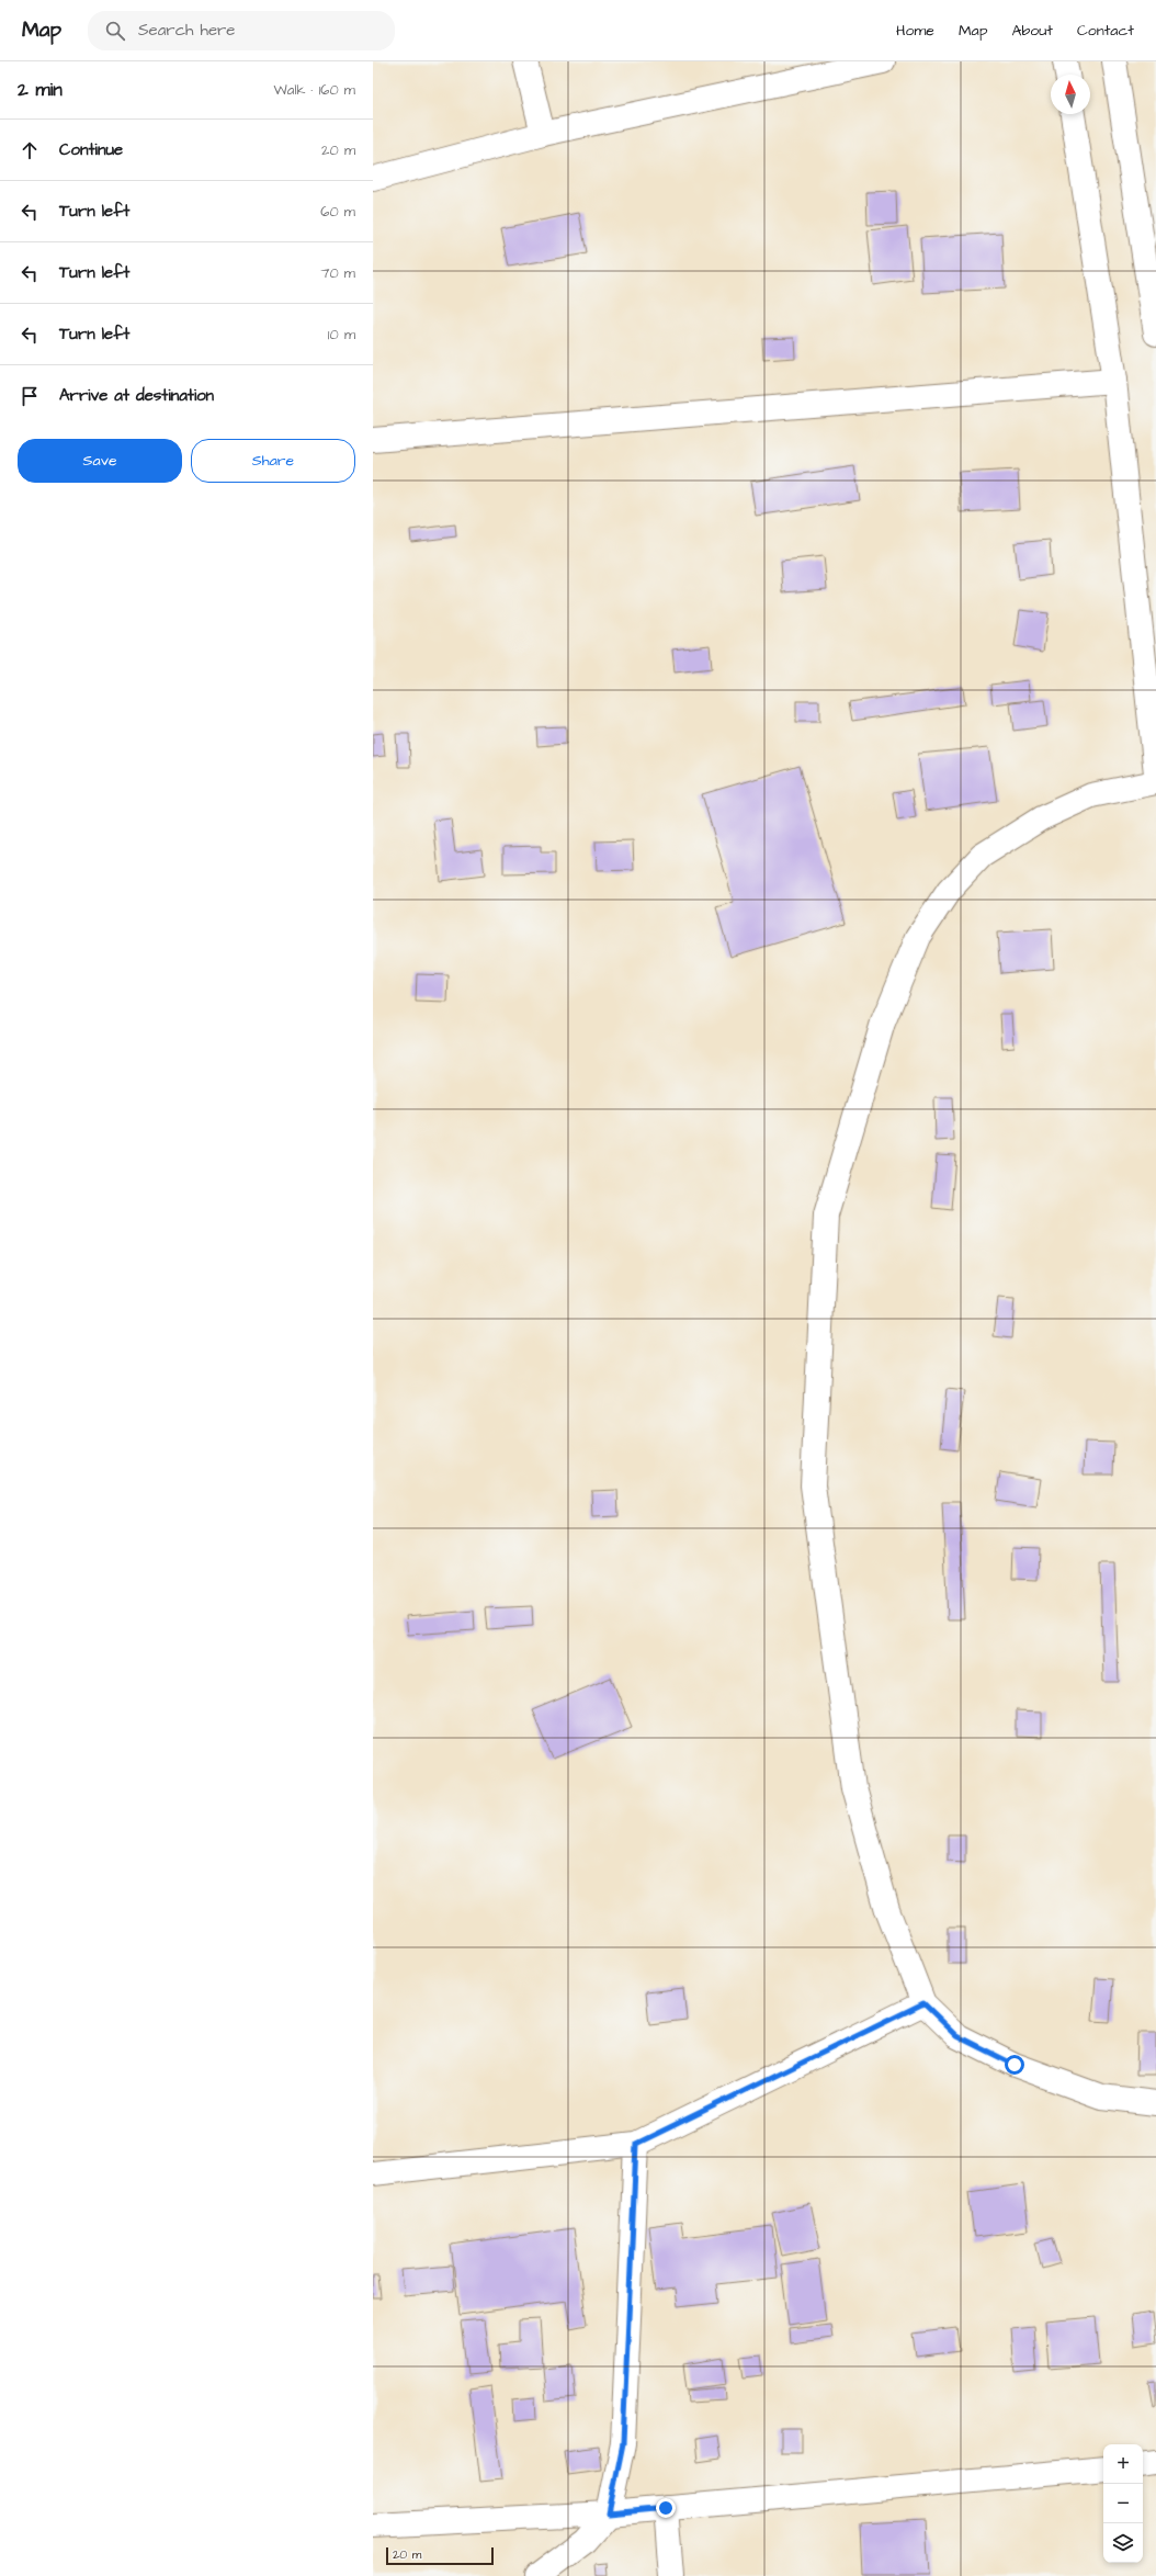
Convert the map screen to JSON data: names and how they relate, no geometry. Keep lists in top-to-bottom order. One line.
{"scale_bar":"20 m","north":"top","page":{"header":"Map","search":"Search here","nav":["Home","Map","About","Contact"],"heading":["2 min","Walk · 160 m"],"list":[["Continue","20 m"],["Turn left","60 m"],["Turn left","70 m"],["Turn left","10 m"],"Arrive at destination"],"buttons":["Save","Share"],"map_buttons":["+","−"],"scale":"20 m"}}
